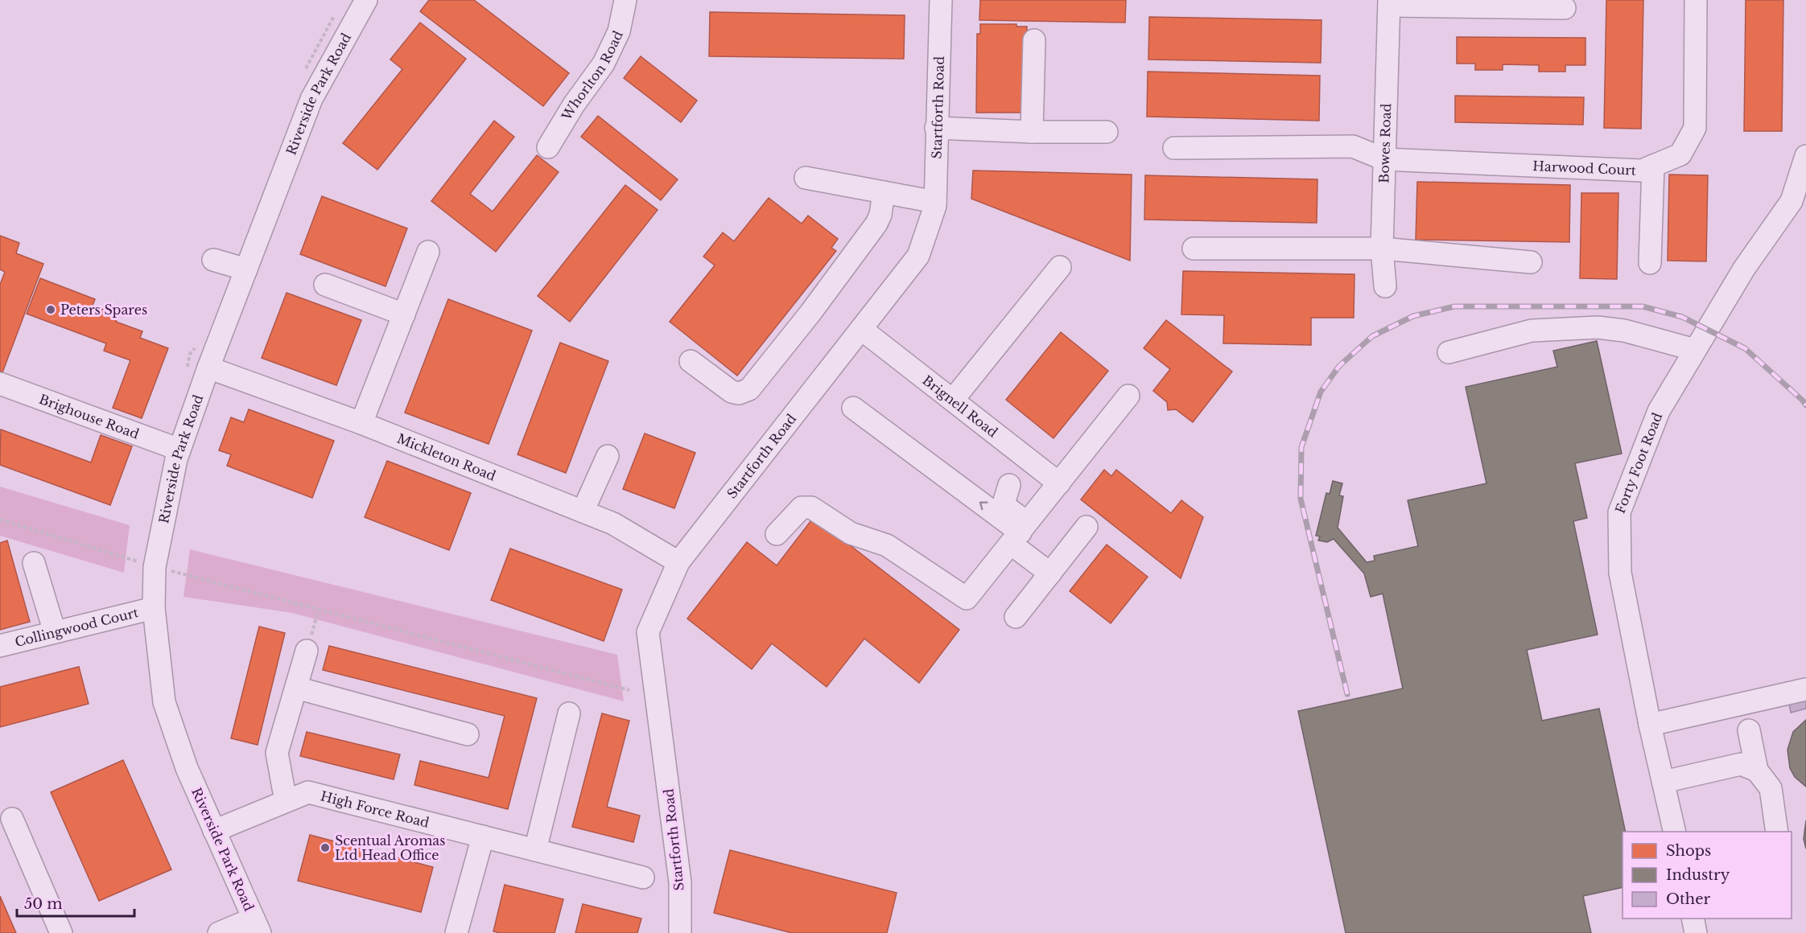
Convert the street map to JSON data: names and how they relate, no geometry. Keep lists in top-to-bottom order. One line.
{"streets":{"street":["Whorlton Road","Riverside Park Road","Startforth Road","Bowes Road","Harwood Court","Brignell Road","Brighouse Road","Mickleton Road","Forty Foot Road","Collingwood Court","High Force Road"]},"crossings":[["Riverside Park Road","Brighouse Road"],["Riverside Park Road","Mickleton Road"],["Riverside Park Road","Collingwood Court"],["Riverside Park Road","High Force Road"],["Startforth Road","Brignell Road"],["Startforth Road","Mickleton Road"],["Bowes Road","Harwood Court"]],"places":["Peters Spares","Scentual Aromas Ltd Head Office"],"legend":["Shops","Industry","Other"],"scale_bar":"50 m"}
